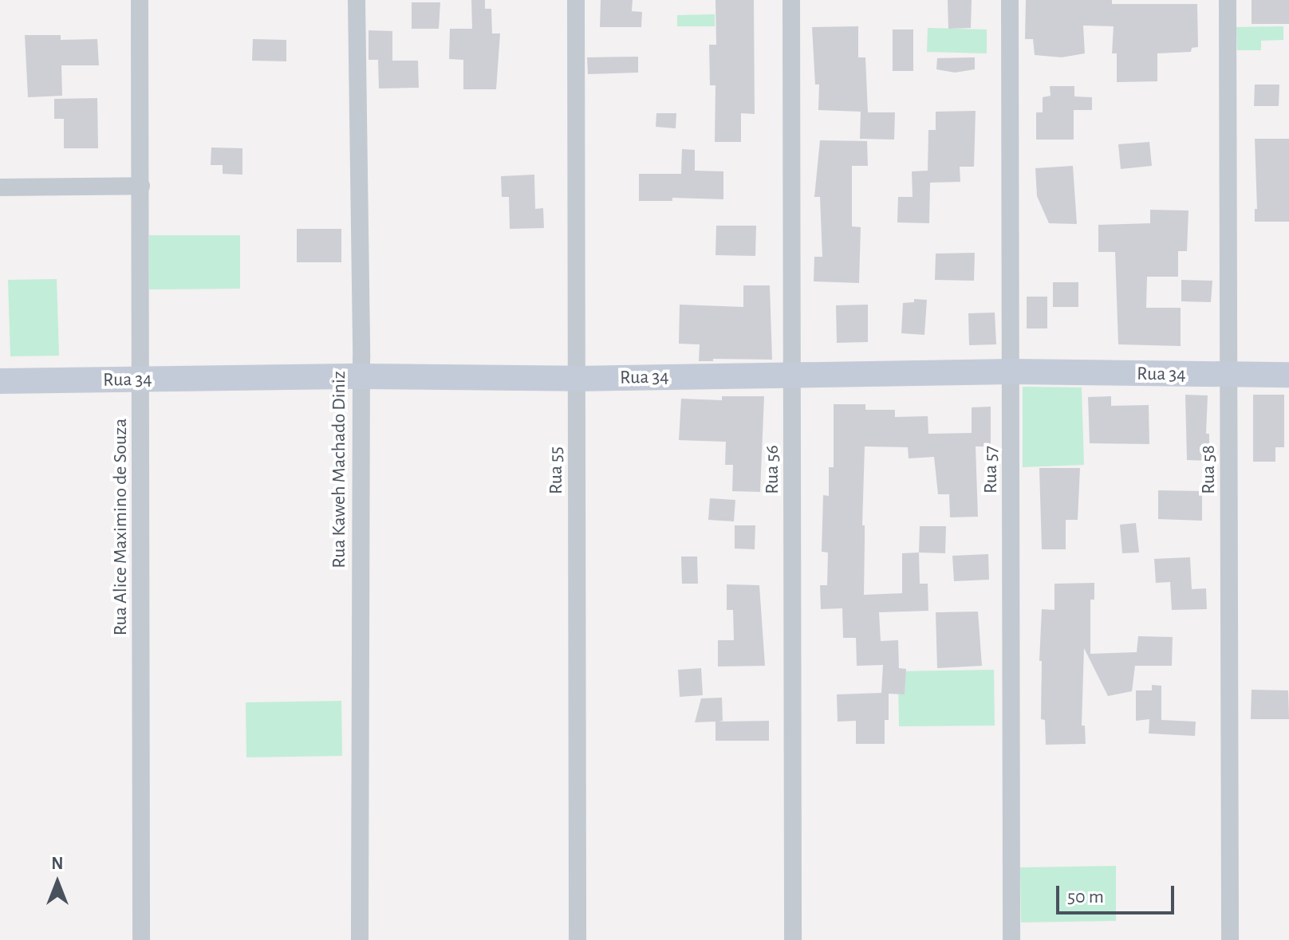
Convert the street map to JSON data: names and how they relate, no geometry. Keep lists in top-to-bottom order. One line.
{"streets":{"street":["Rua 34","Rua Kaweh Machado Diniz","Rua 56","Rua 57","Rua 58","Rua 55","Rua Alice Maximino de Souza"]},"crossings":[["Rua 34","Rua Kaweh Machado Diniz"],["Rua 34","Rua 56"],["Rua 34","Rua 57"],["Rua 34","Rua 58"],["Rua 34","Rua 55"],["Rua 34","Rua Alice Maximino de Souza"]],"scale_bar":"50 m","north":"top"}
